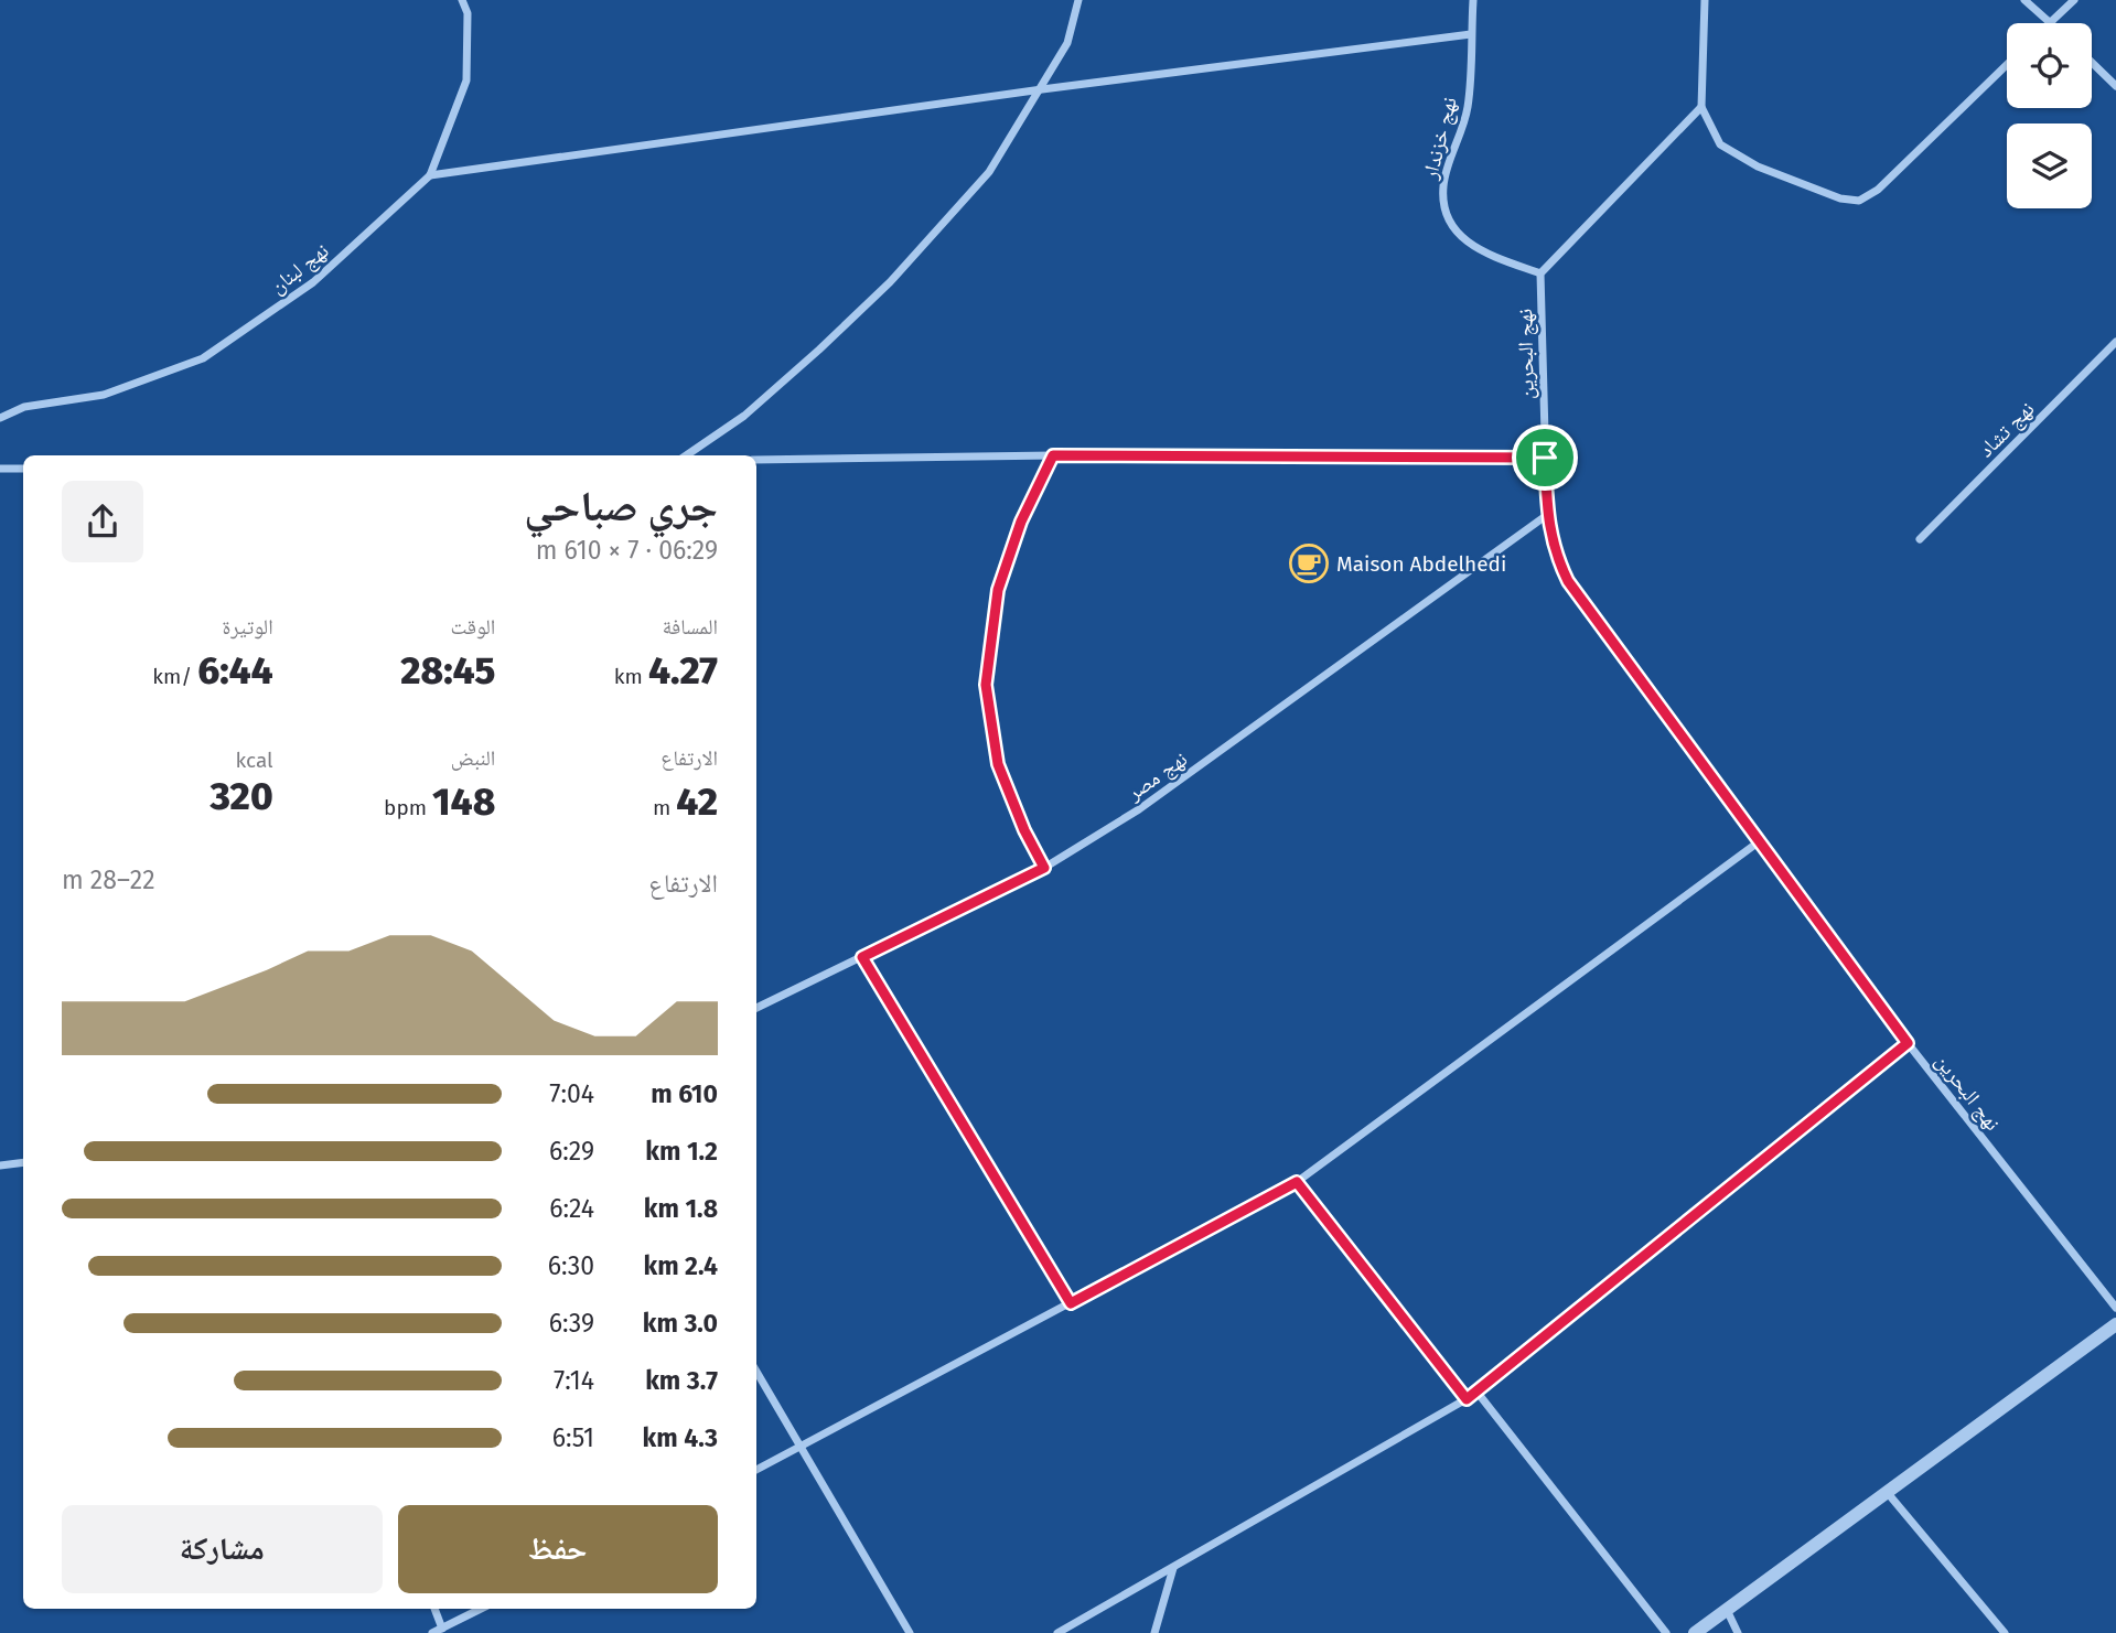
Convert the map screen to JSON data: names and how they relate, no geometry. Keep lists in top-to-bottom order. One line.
{"streets":{"street":["نهج خزندار","نهج لبنان","نهج البحرين","نهج تشاد","نهج مصر"]},"crossings":[["نهج خزندار","نهج البحرين"],["نهج البحرين","نهج مصر"]],"places":{"cafe":["Maison Abdelhedi"]},"page":{"heading":["جري صباحي","06:29 · 7 × 610 m"],"stats":[["المسافة","4.27 km"],["الوقت","28:45"],["الوتيرة","6:44 /km"],["الارتفاع","42 m"],["النبض","148 bpm"],["kcal","320"]],"chart":["الارتفاع","22–28 m"],"list":[{"name":"610 m","note":"7:04"},{"name":"1.2 km","note":"6:29"},{"name":"1.8 km","note":"6:24"},{"name":"2.4 km","note":"6:30"},{"name":"3.0 km","note":"6:39"},{"name":"3.7 km","note":"7:14"},{"name":"4.3 km","note":"6:51"}],"buttons":["حفظ","مشاركة"]}}
